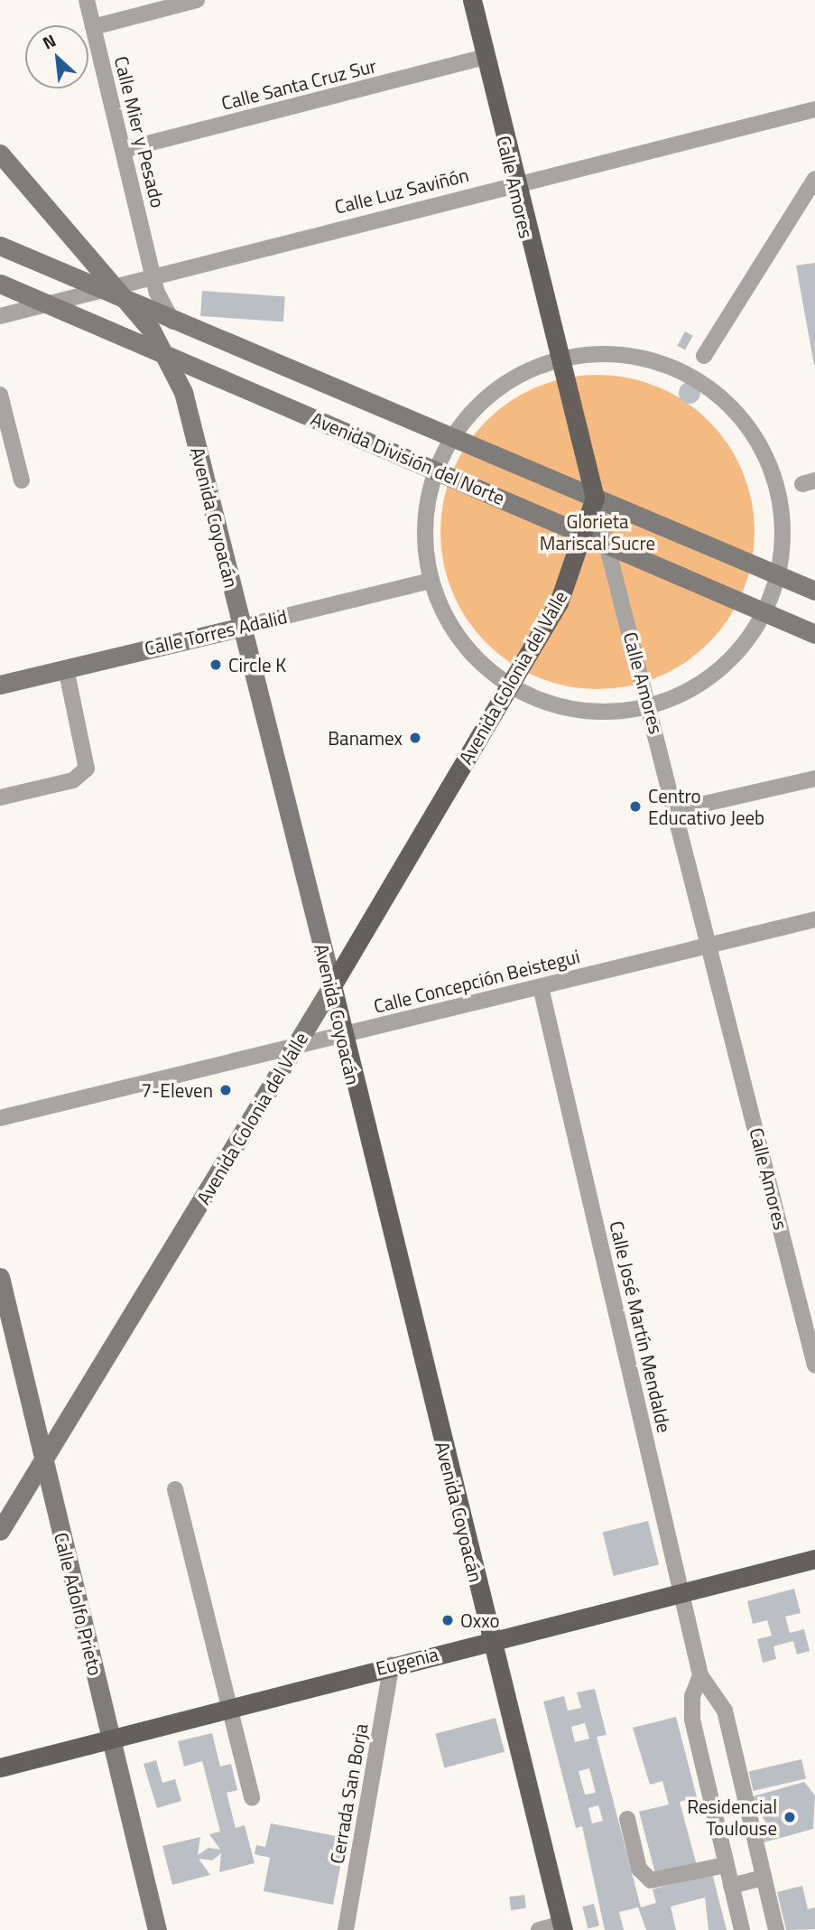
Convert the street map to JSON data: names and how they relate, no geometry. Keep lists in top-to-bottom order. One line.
{"streets":{"main road":["Calle Amores","Avenida Coyoacán","Avenida Colonia del Valle","Eugenia"],"street":["Calle Santa Cruz Sur","Calle Mier y Pesado","Calle Luz Saviñón","Avenida División del Norte","Calle Torres Adalid","Calle Concepción Beistegui","Calle José Martín Mendalde","Calle Adolfo Prieto","Cerrada San Borja"]},"crossings":[["Calle Santa Cruz Sur","Calle Mier y Pesado"],["Calle Santa Cruz Sur","Calle Amores"],["Calle Mier y Pesado","Calle Luz Saviñón"],["Calle Mier y Pesado","Avenida División del Norte"],["Calle Amores","Calle Luz Saviñón"],["Calle Amores","Avenida División del Norte"],["Calle Amores","Avenida Colonia del Valle"],["Calle Amores","Calle Concepción Beistegui"],["Calle Luz Saviñón","Avenida División del Norte"],["Avenida División del Norte","Avenida Coyoacán"],["Avenida División del Norte","Avenida Colonia del Valle"],["Avenida Coyoacán","Calle Torres Adalid"],["Avenida Coyoacán","Avenida Colonia del Valle"],["Avenida Coyoacán","Calle Concepción Beistegui"],["Avenida Coyoacán","Eugenia"],["Avenida Colonia del Valle","Calle Concepción Beistegui"],["Avenida Colonia del Valle","Calle Adolfo Prieto"],["Calle Concepción Beistegui","Calle José Martín Mendalde"],["Calle José Martín Mendalde","Eugenia"],["Calle Adolfo Prieto","Eugenia"],["Eugenia","Cerrada San Borja"]],"parks":["Glorieta Mariscal Sucre"],"places":["Circle K","Banamex","Centro Educativo Jeeb","7-Eleven","Oxxo","Residencial Toulouse"],"north":"top left"}
